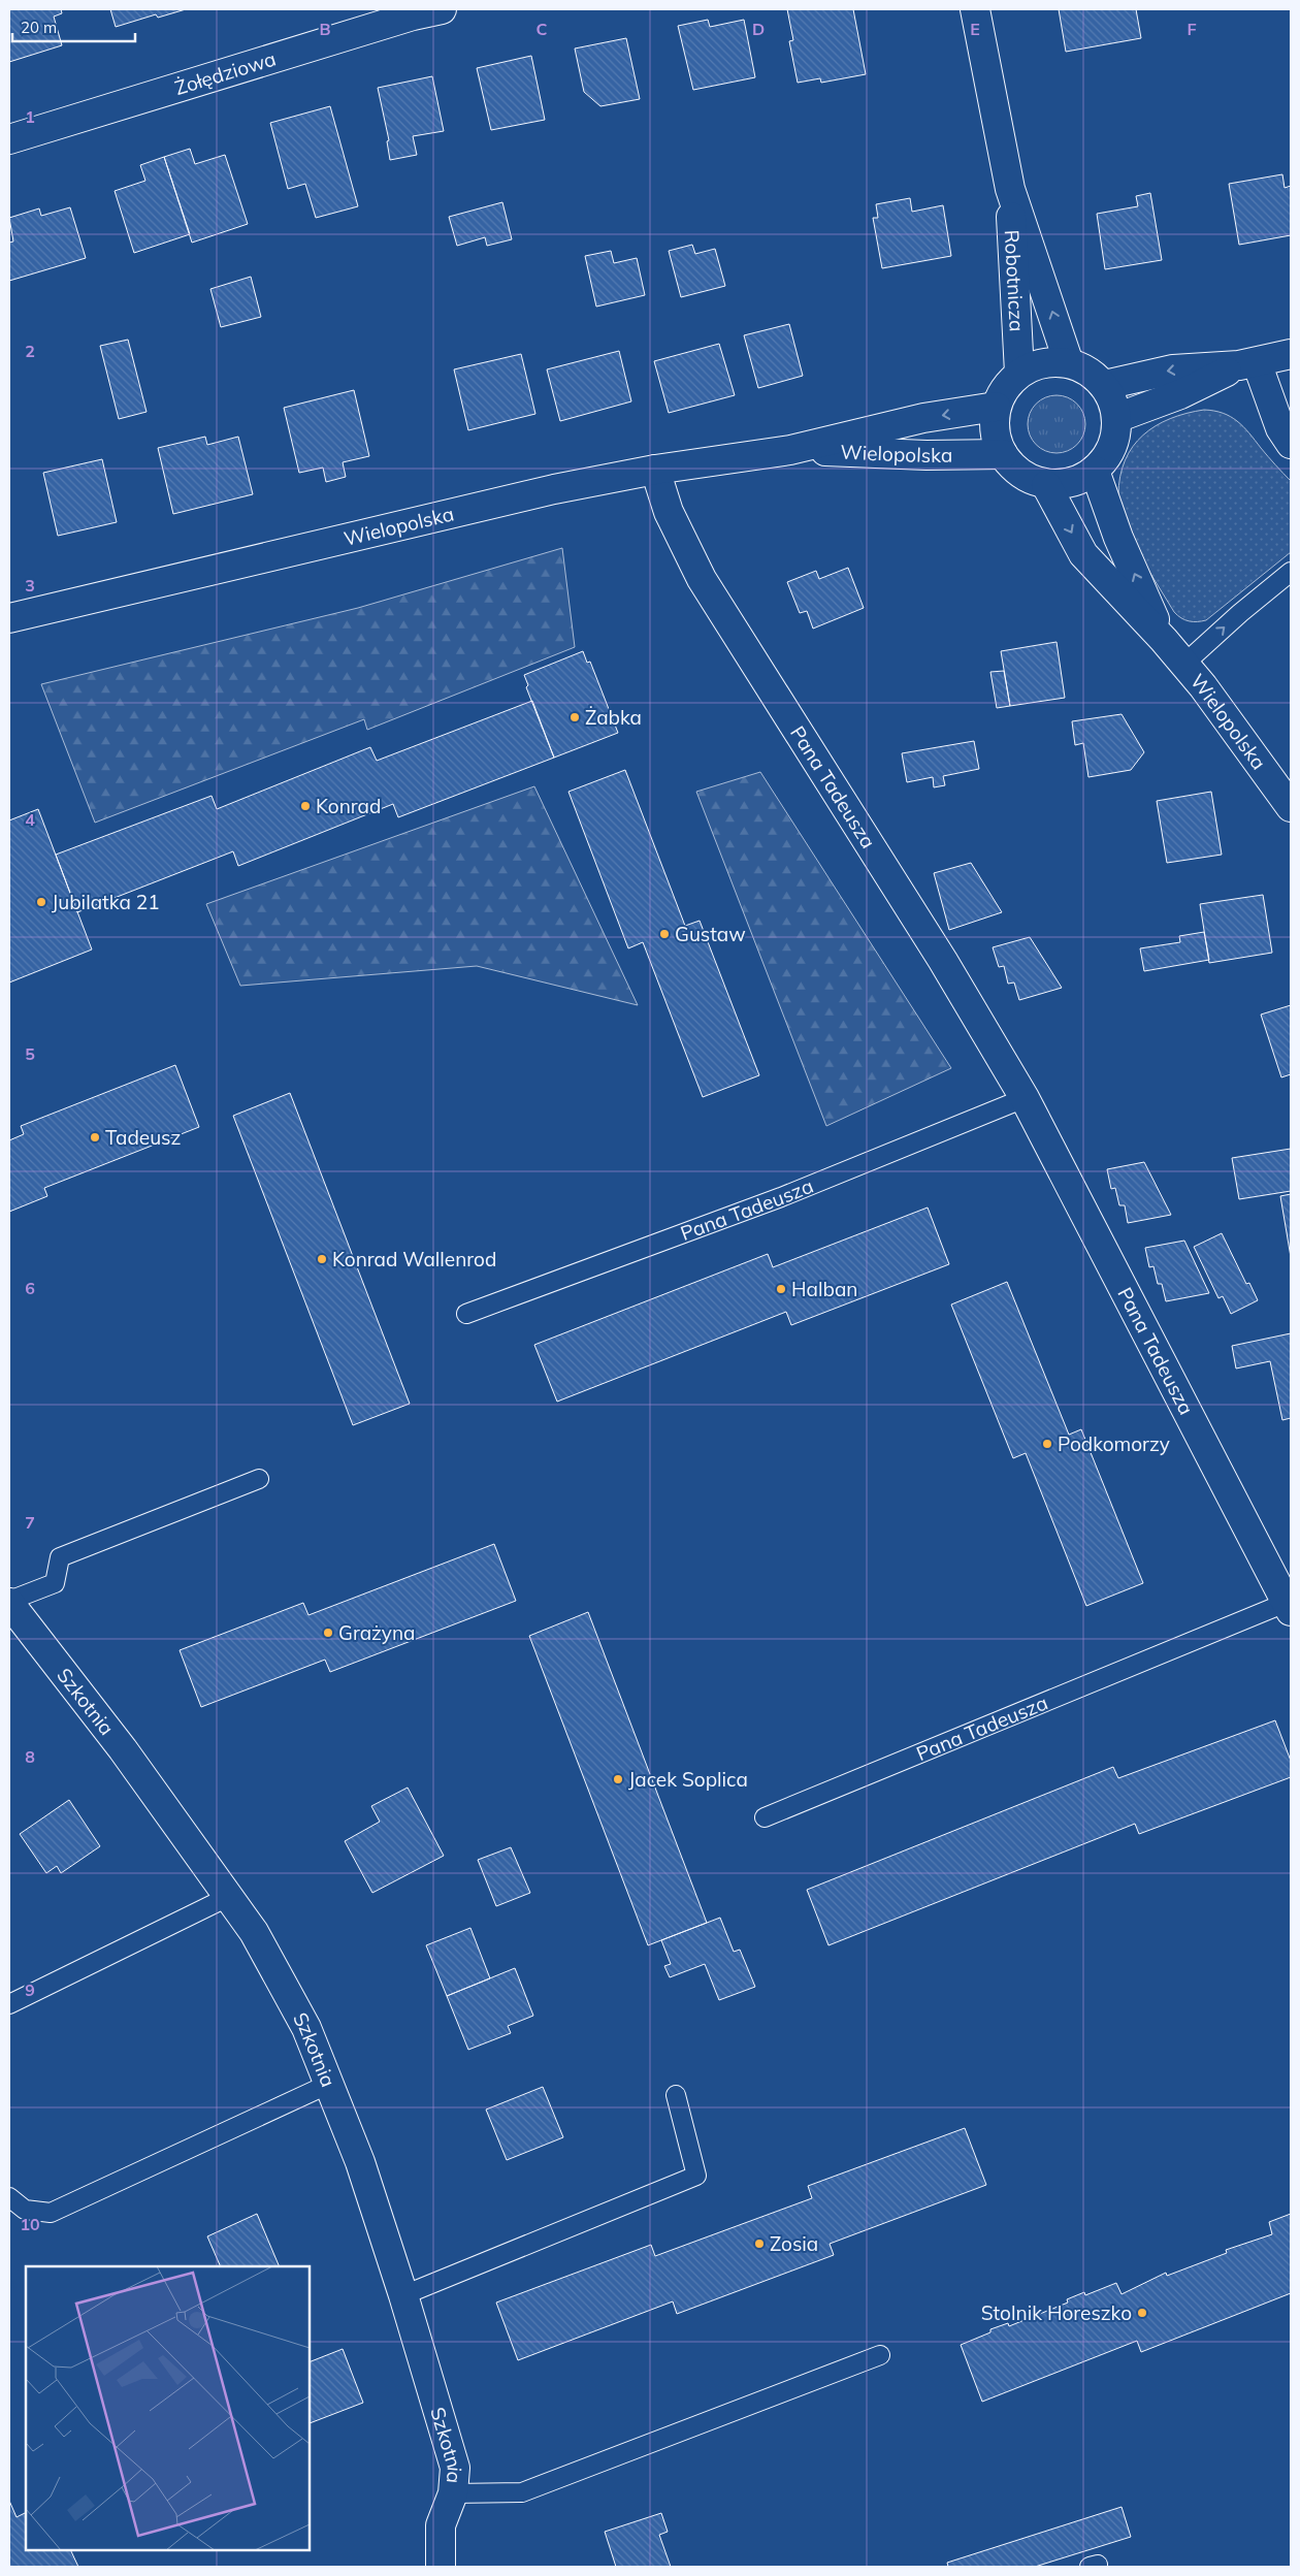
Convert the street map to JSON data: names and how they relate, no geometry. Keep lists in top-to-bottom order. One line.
{"streets":{"street":["Żołędziowa","Robotnicza","Wielopolska","Pana Tadeusza","Szkotnia"]},"crossings":[["Robotnicza","Wielopolska"],["Wielopolska","Pana Tadeusza"]],"places":["Żabka","Konrad","Jubilatka 21","Gustaw","Tadeusz","Konrad Wallenrod","Halban","Podkomorzy","Grażyna","Jacek Soplica","Zosia","Stolnik Horeszko"],"scale_bar":"20 m","grid":{"columns":["B","C","D","E","F"],"rows":["1","2","3","4","5","6","7","8","9","10"]}}
